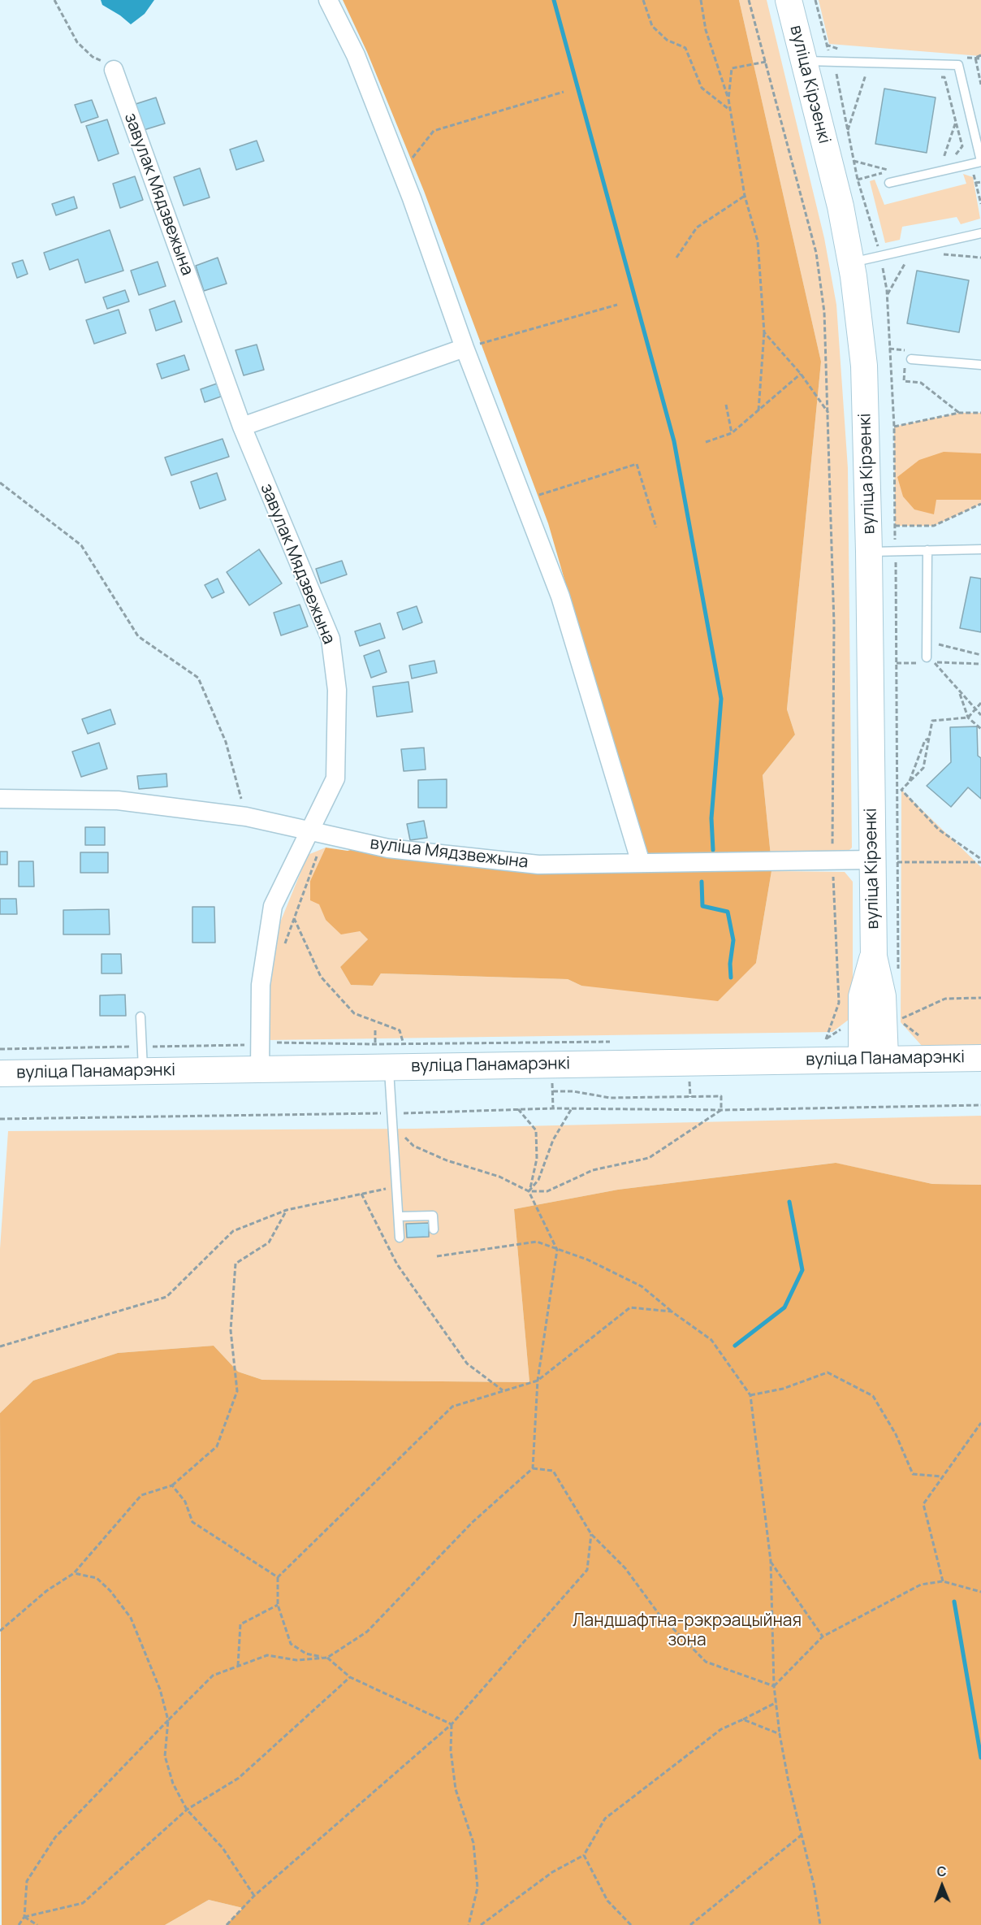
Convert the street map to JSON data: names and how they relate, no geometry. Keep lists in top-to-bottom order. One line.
{"streets":{"street":["вуліца Кірэенкі","завулак Мядзвежына","вуліца Мядзвежына","вуліца Панамарэнкі"]},"crossings":[["вуліца Кірэенкі","вуліца Мядзвежына"],["вуліца Кірэенкі","вуліца Панамарэнкі"],["завулак Мядзвежына","вуліца Мядзвежына"],["завулак Мядзвежына","вуліца Панамарэнкі"]],"parks":["Ландшафтна-рэкрэацыйная зона"],"north":"top"}
